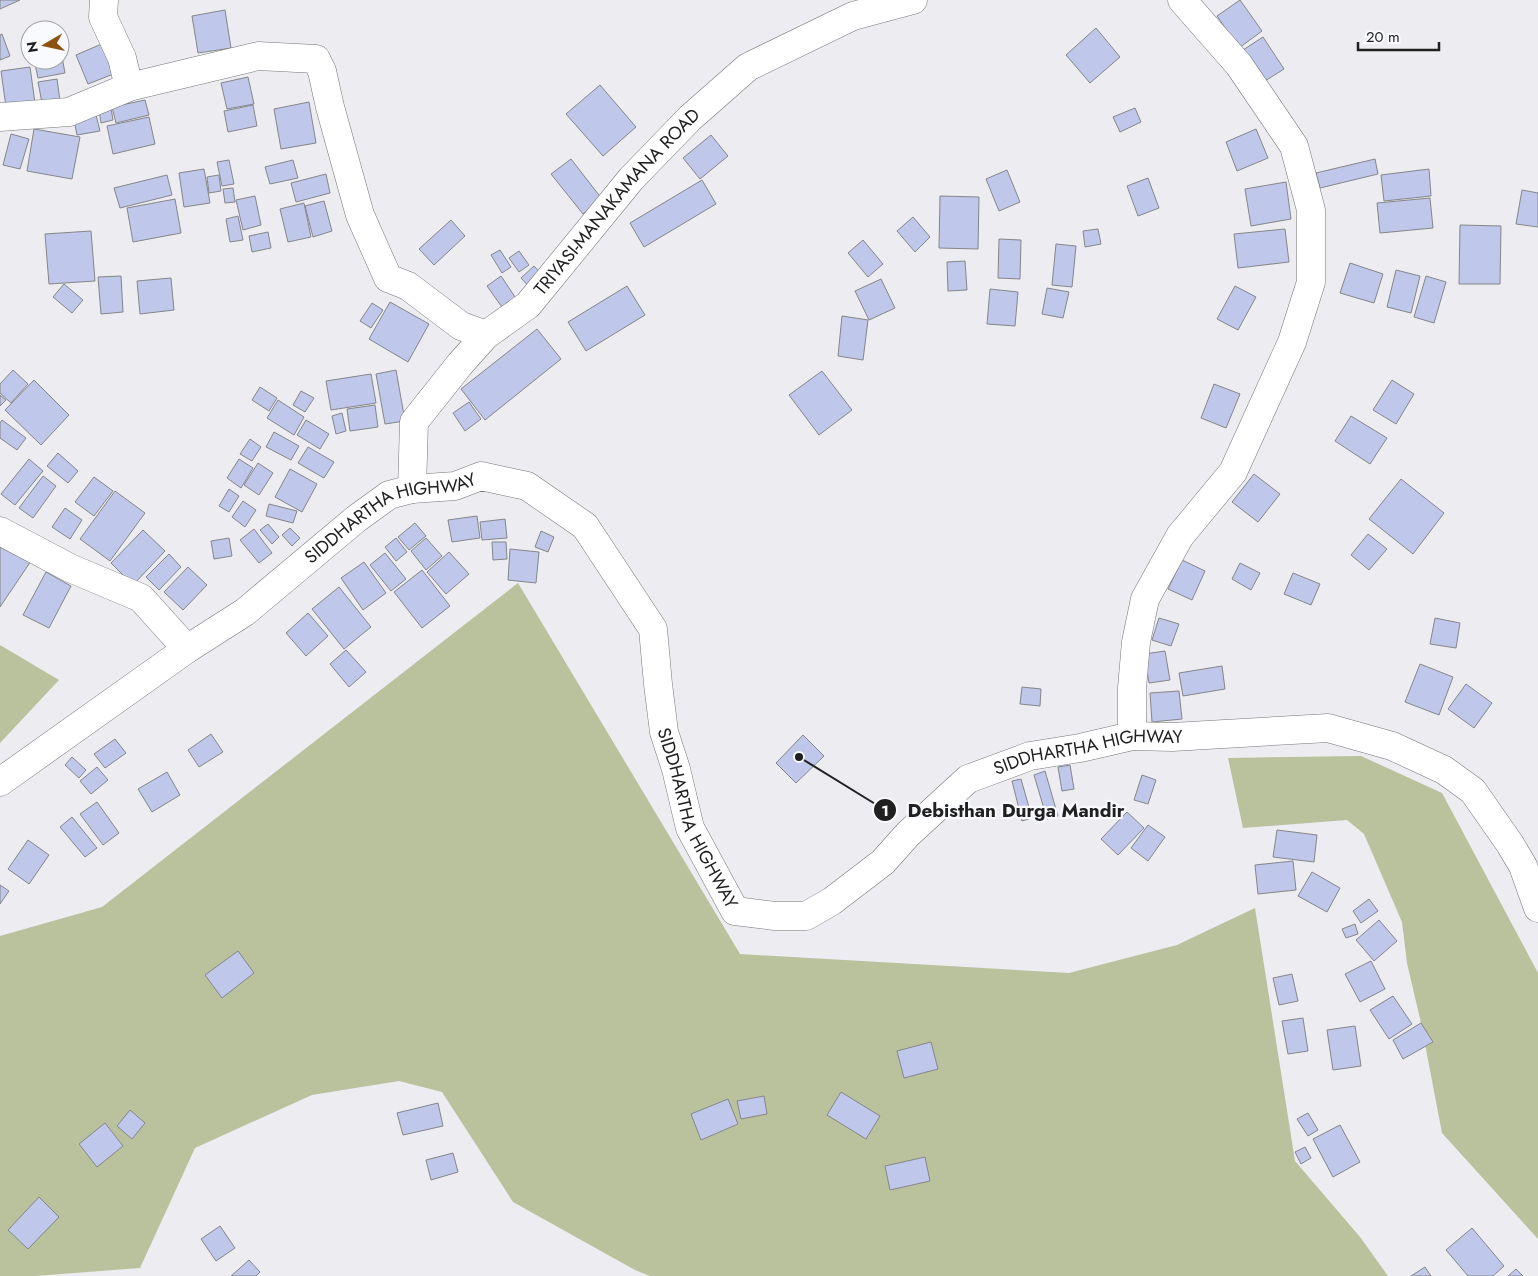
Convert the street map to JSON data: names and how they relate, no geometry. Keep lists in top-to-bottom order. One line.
{"streets":{"main road":["TRIYASI-MANAKAMANA ROAD","SIDDHARTHA HIGHWAY"]},"crossings":[["TRIYASI-MANAKAMANA ROAD","SIDDHARTHA HIGHWAY"]],"places":["Debisthan Durga Mandir"],"scale_bar":"20 m","north":"left"}
